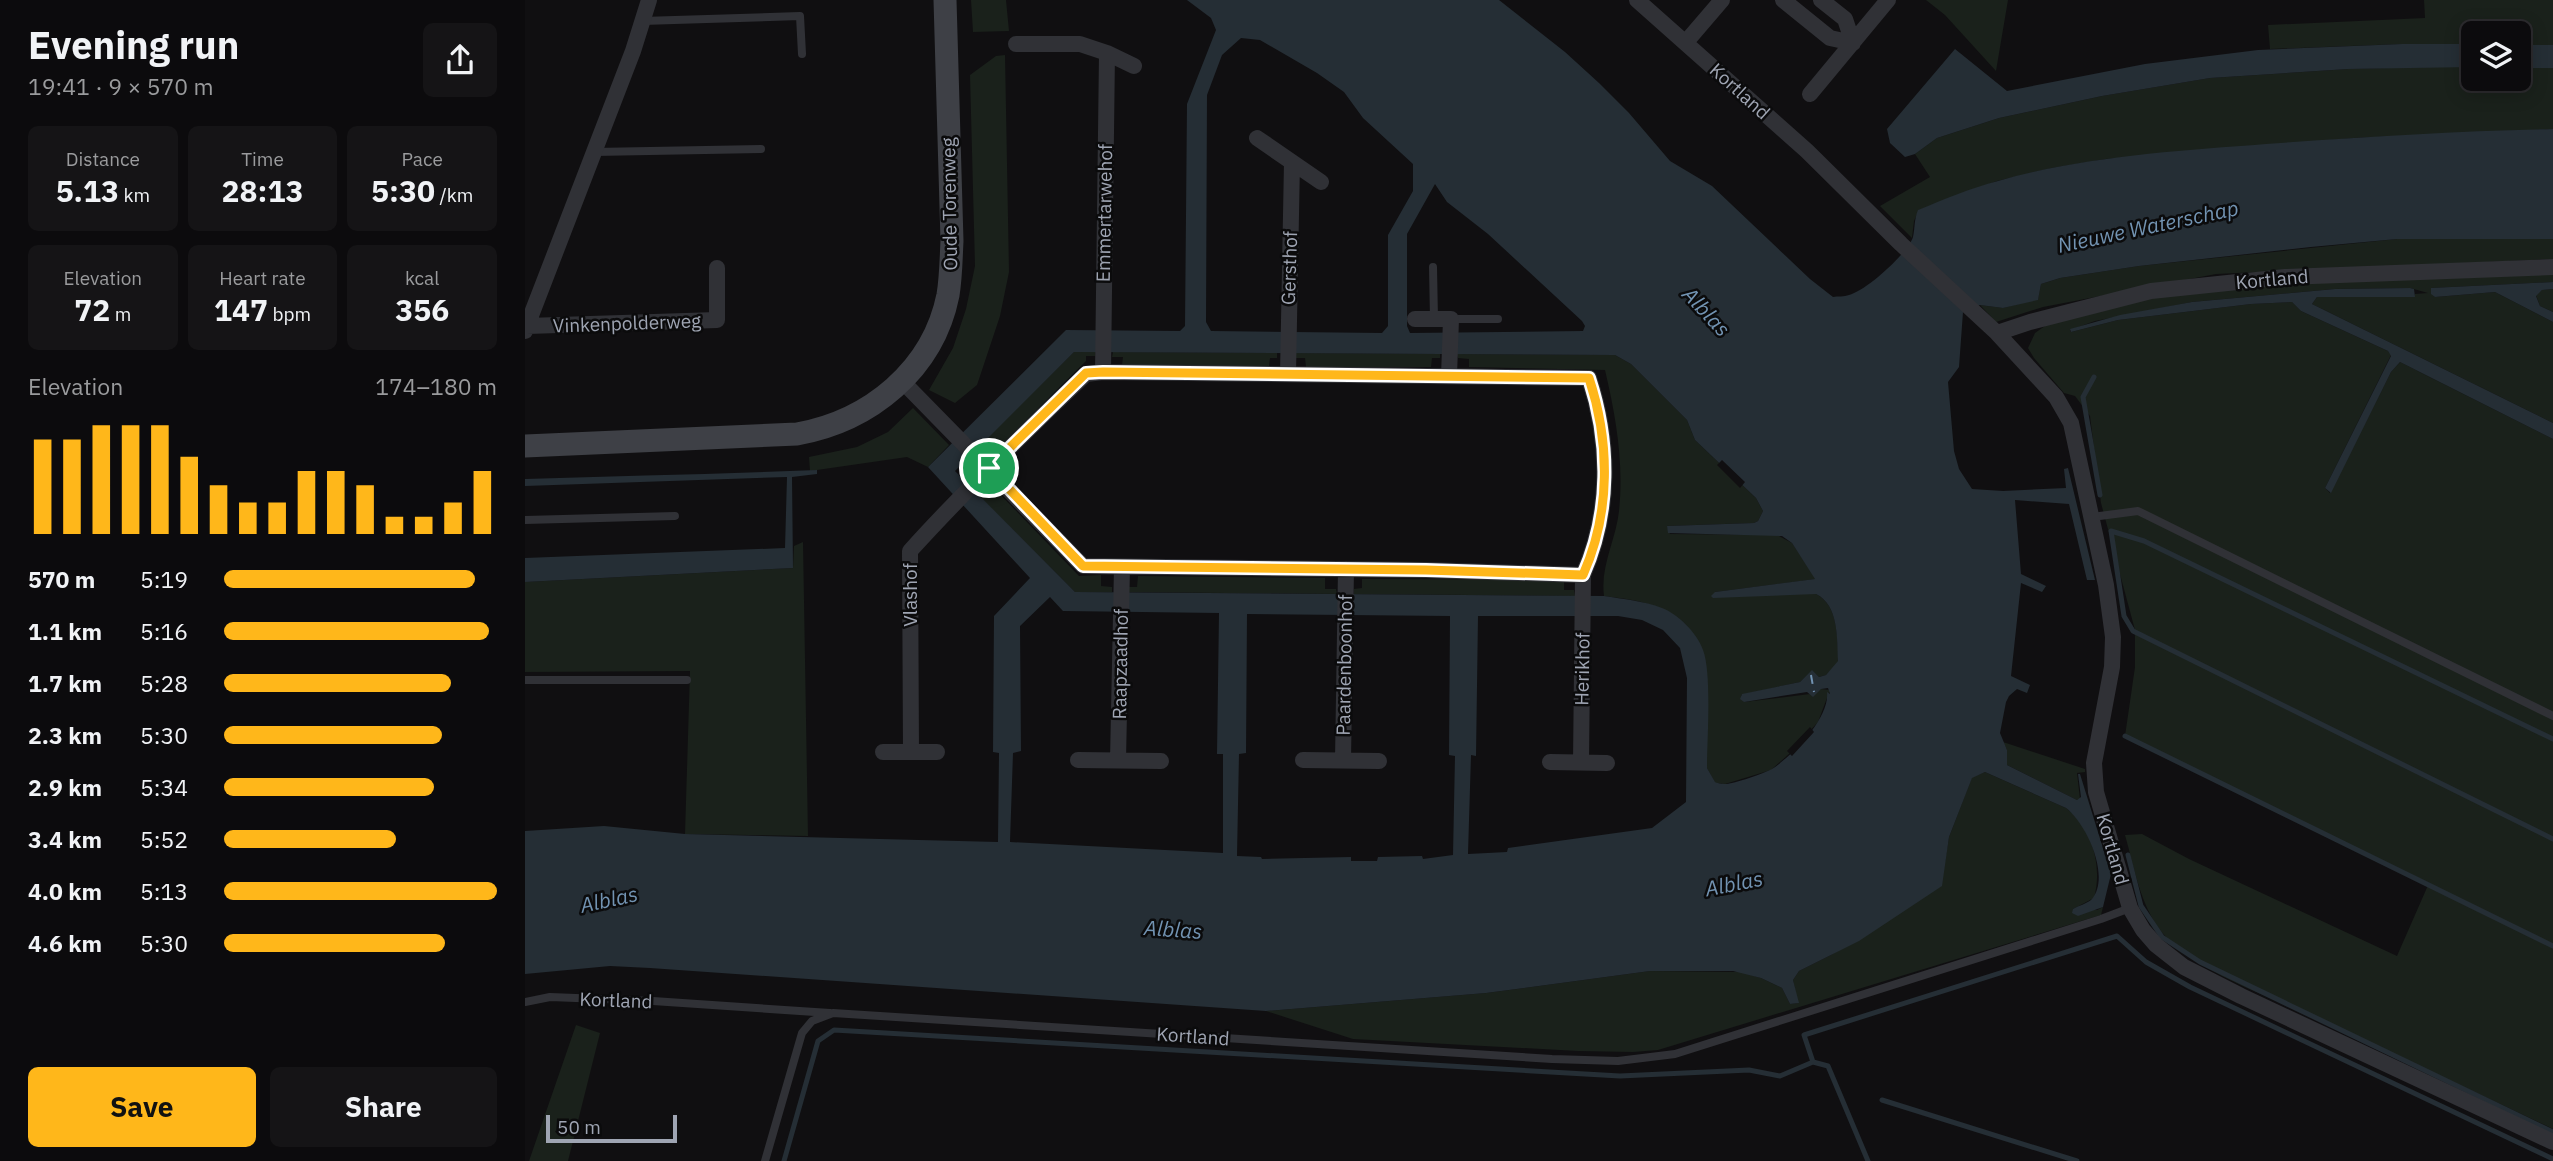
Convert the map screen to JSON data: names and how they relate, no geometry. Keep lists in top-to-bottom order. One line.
{"streets":{"street":["Kortland","Oude Torenweg","Emmertarwehof","Gersthof","Vinkenpolderweg","Vlashof","Raapzaadhof","Paardenboonhof","Herikhof"]},"crossings":[["Emmertarwehof","Vlashof"]],"water":["Nieuwe Waterschap","Alblas"],"scale_bar":"50 m","page":{"heading":["Evening run","19:41 · 9 × 570 m"],"stats":[["Distance","5.13 km"],["Time","28:13"],["Pace","5:30 /km"],["Elevation","72 m"],["Heart rate","147 bpm"],["kcal","356"]],"chart":["Elevation","174–180 m"],"list":[{"name":"570 m","note":"5:19"},{"name":"1.1 km","note":"5:16"},{"name":"1.7 km","note":"5:28"},{"name":"2.3 km","note":"5:30"},{"name":"2.9 km","note":"5:34"},{"name":"3.4 km","note":"5:52"},{"name":"4.0 km","note":"5:13"},{"name":"4.6 km","note":"5:30"}],"buttons":["Save","Share"],"scale":"50 m"}}
